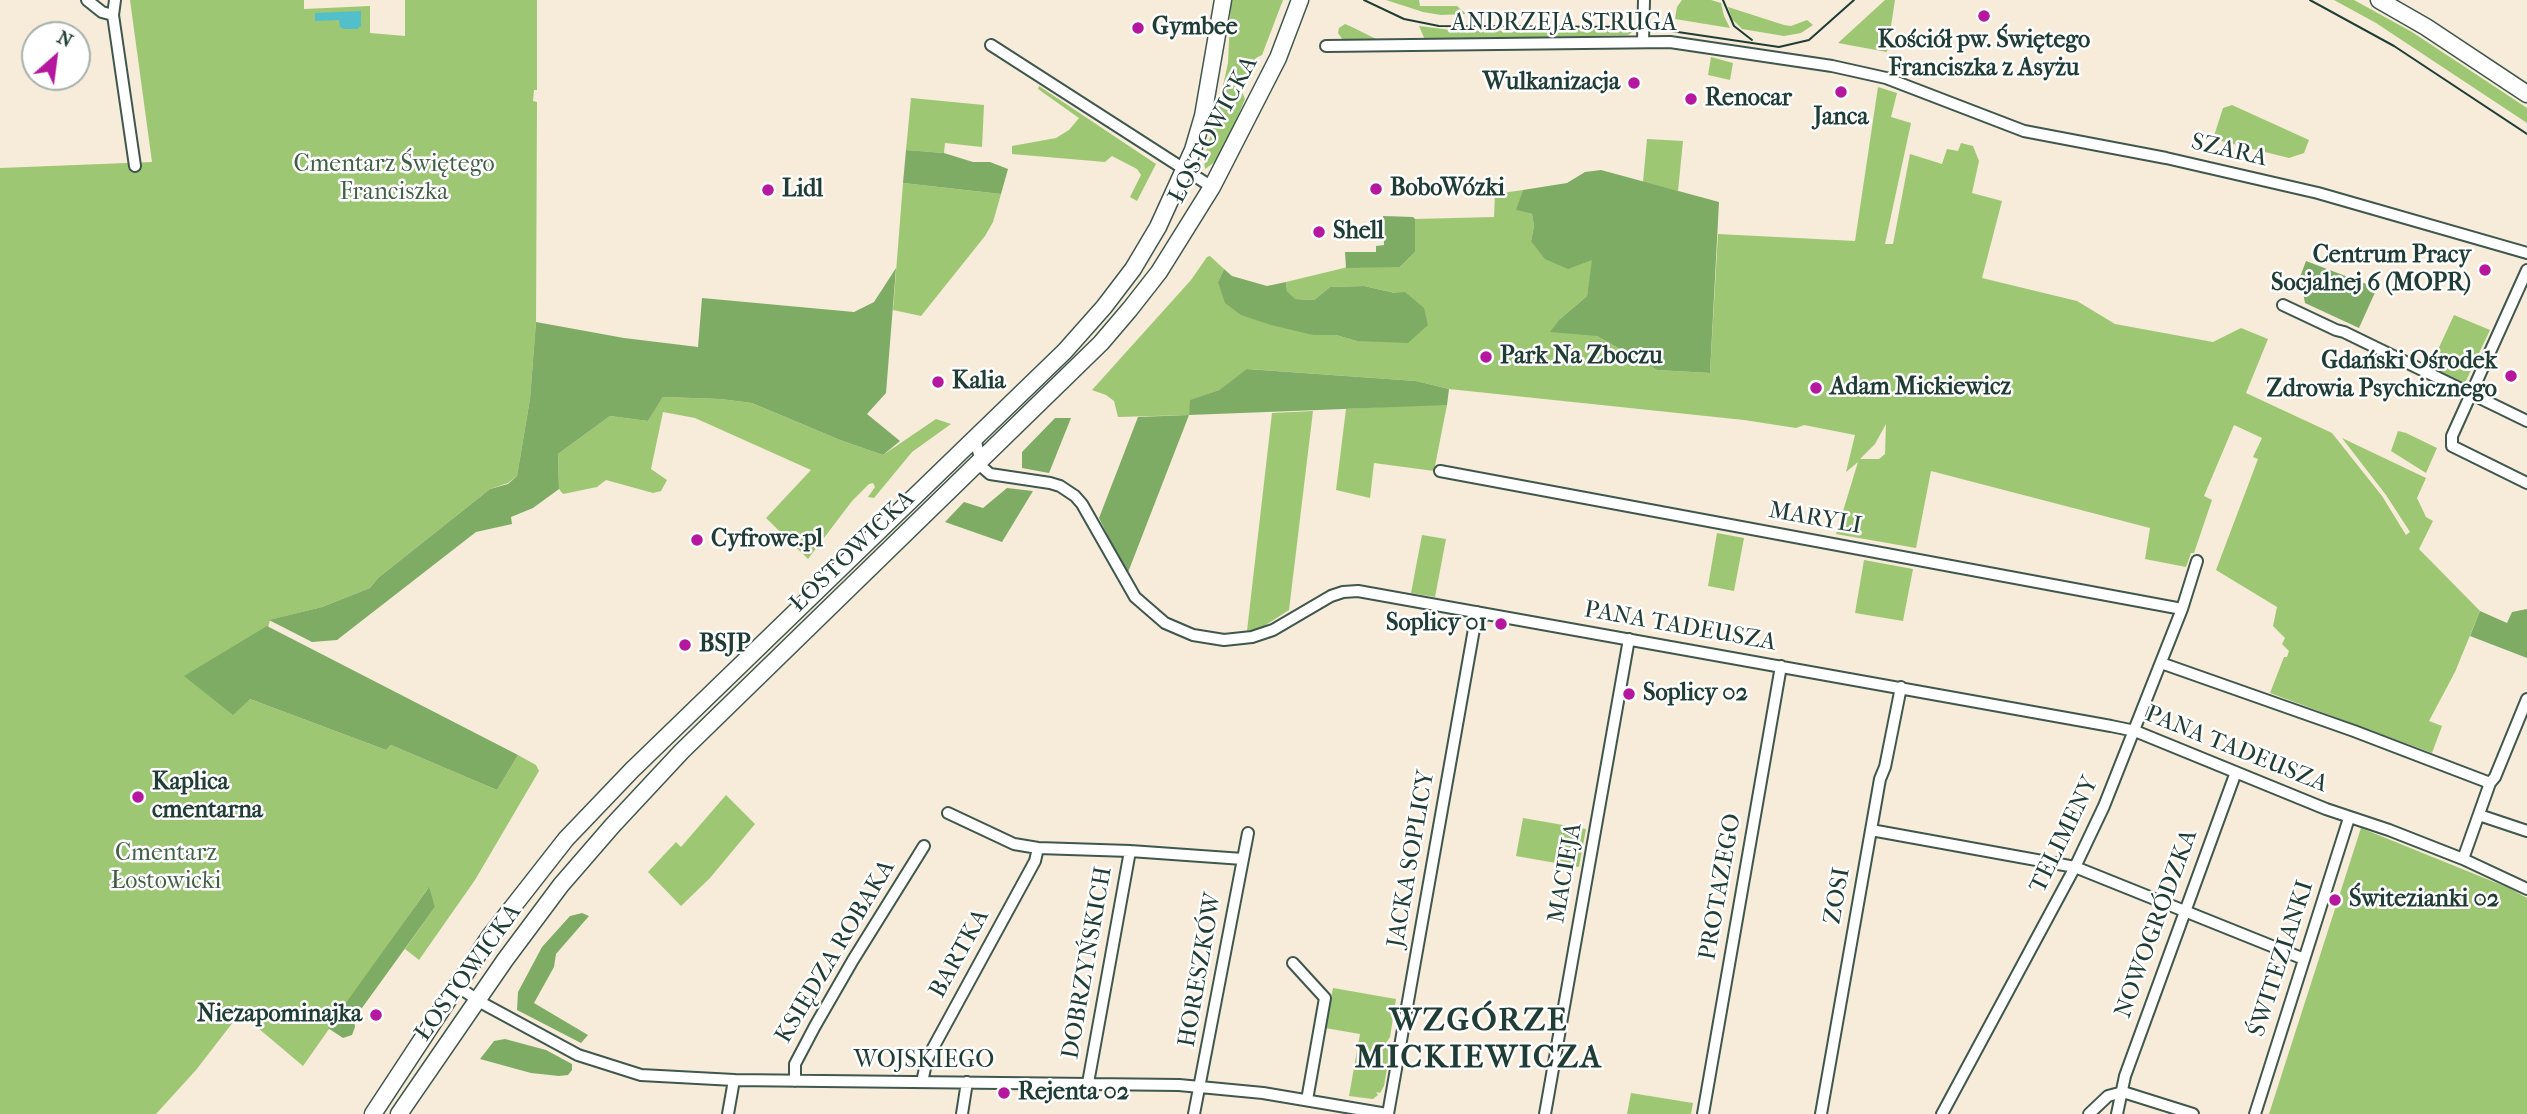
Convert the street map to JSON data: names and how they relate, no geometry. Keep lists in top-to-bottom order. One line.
{"streets":{"main road":["ŁOSTOWICKA"],"street":["ANDRZEJA STRUGA","SZARA","MARYLI","PANA TADEUSZA","TELIMENY","JACKA SOPLICY","MACIEJA","PROTAZEGO","ZOSI","NOWOGRÓDZKA","KSIĘDZA ROBAKA","BARTKA","ŚWITEZIANKI","DOBRZYŃSKICH","HORESZKÓW","WOJSKIEGO"]},"crossings":[["ANDRZEJA STRUGA","SZARA"],["ŁOSTOWICKA","PANA TADEUSZA"],["ŁOSTOWICKA","WOJSKIEGO"],["MARYLI","TELIMENY"],["PANA TADEUSZA","TELIMENY"],["PANA TADEUSZA","JACKA SOPLICY"],["PANA TADEUSZA","MACIEJA"],["PANA TADEUSZA","PROTAZEGO"],["PANA TADEUSZA","ZOSI"],["PANA TADEUSZA","NOWOGRÓDZKA"],["PANA TADEUSZA","ŚWITEZIANKI"],["JACKA SOPLICY","WOJSKIEGO"],["KSIĘDZA ROBAKA","WOJSKIEGO"],["BARTKA","WOJSKIEGO"],["DOBRZYŃSKICH","WOJSKIEGO"],["HORESZKÓW","WOJSKIEGO"]],"districts":["WZGÓRZE MICKIEWICZA"],"parks":["Cmentarz Świętego Franciszka","Cmentarz Łostowicki"],"places":["Kościół pw. Świętego Franciszka z Asyżu","Gymbee","Wulkanizacja","Janca","Renocar","BoboWózki","Lidl","Shell","Centrum Pracy Socjalnej 6 (MOPR)","Park Na Zboczu","Gdański Ośrodek Zdrowia Psychicznego","Kalia","Adam Mickiewicz","Cyfrowe.pl","Soplicy 01","BSJP","Soplicy 02","Kaplica cmentarna","Świtezianki 02","Niezapominajka","Rejenta 02"],"north":"top right"}
